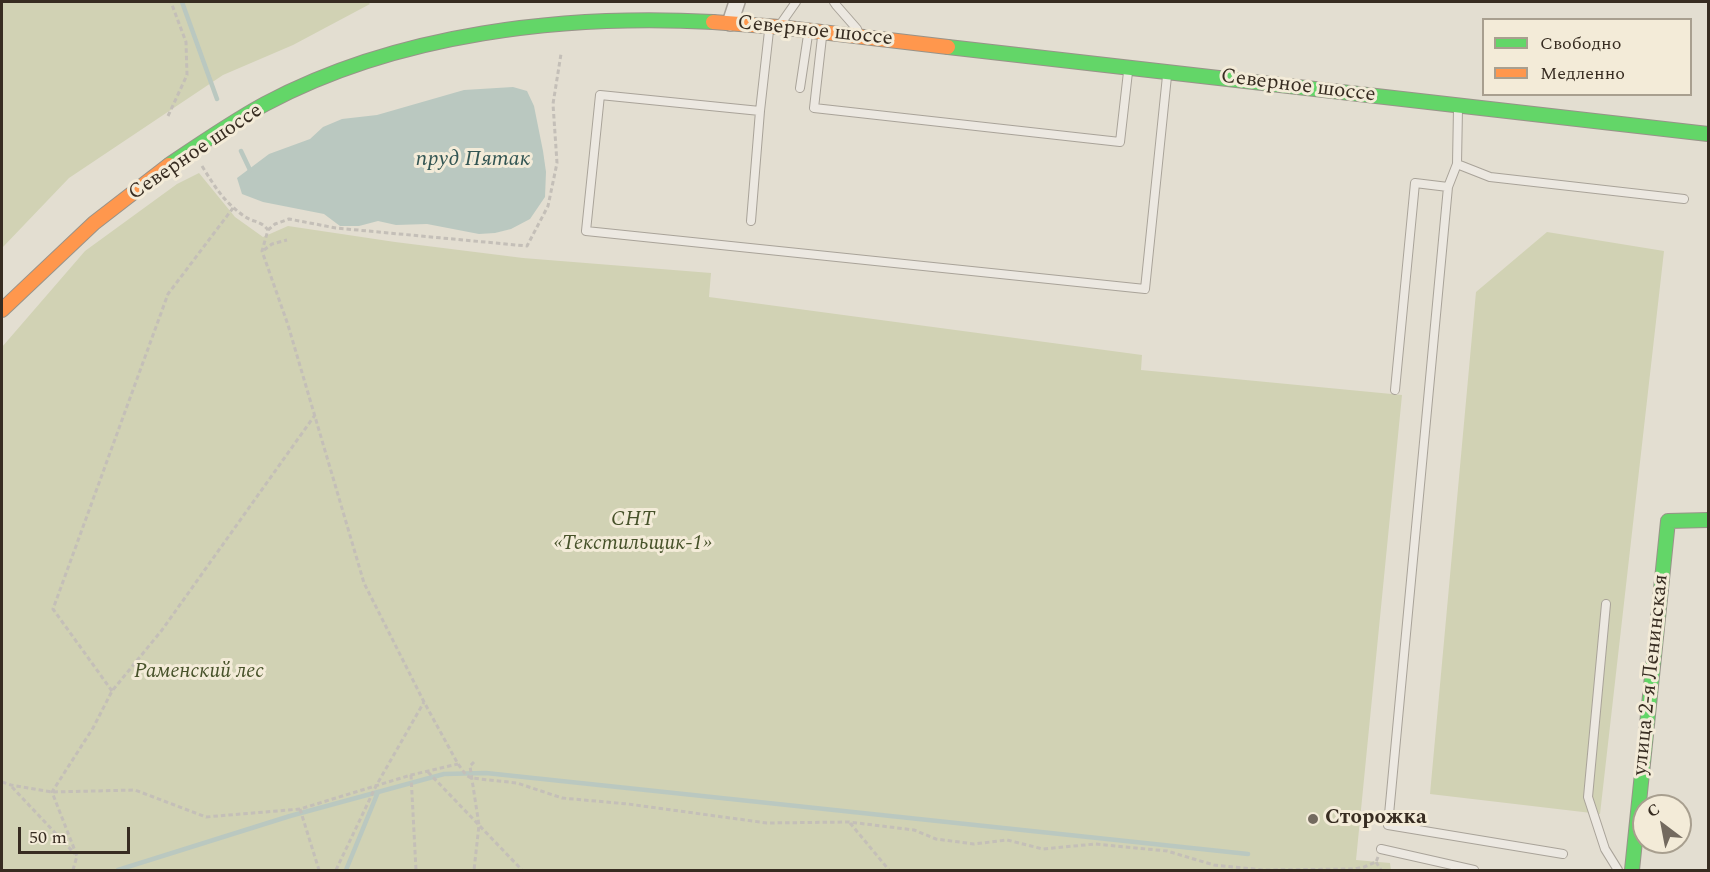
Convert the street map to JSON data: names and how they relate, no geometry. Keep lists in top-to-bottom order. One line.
{"streets":{"main road":["Северное шоссе","улица 2-я Ленинская"]},"water":["пруд Пятак"],"parks":["СНТ «Текстильщик-1»","Раменский лес"],"places":["Сторожка"],"legend":["Свободно","Медленно"],"scale_bar":"50 m","north":"top left"}
